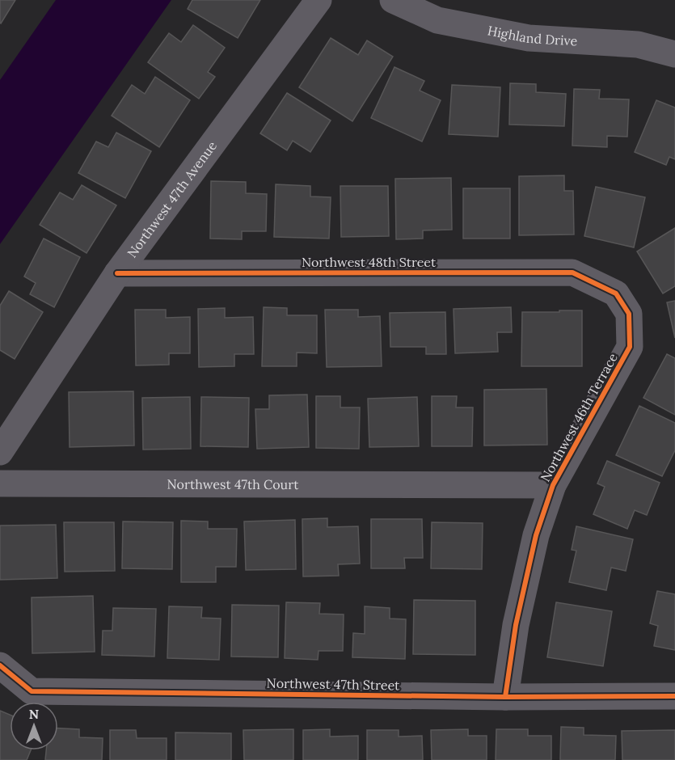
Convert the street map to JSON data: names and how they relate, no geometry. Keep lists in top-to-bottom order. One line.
{"streets":{"street":["Highland Drive","Northwest 47th Avenue","Northwest 48th Street","Northwest 46th Terrace","Northwest 47th Court","Northwest 47th Street"]},"crossings":[["Northwest 47th Avenue","Northwest 48th Street"],["Northwest 48th Street","Northwest 46th Terrace"],["Northwest 46th Terrace","Northwest 47th Court"],["Northwest 46th Terrace","Northwest 47th Street"]],"north":"top"}
